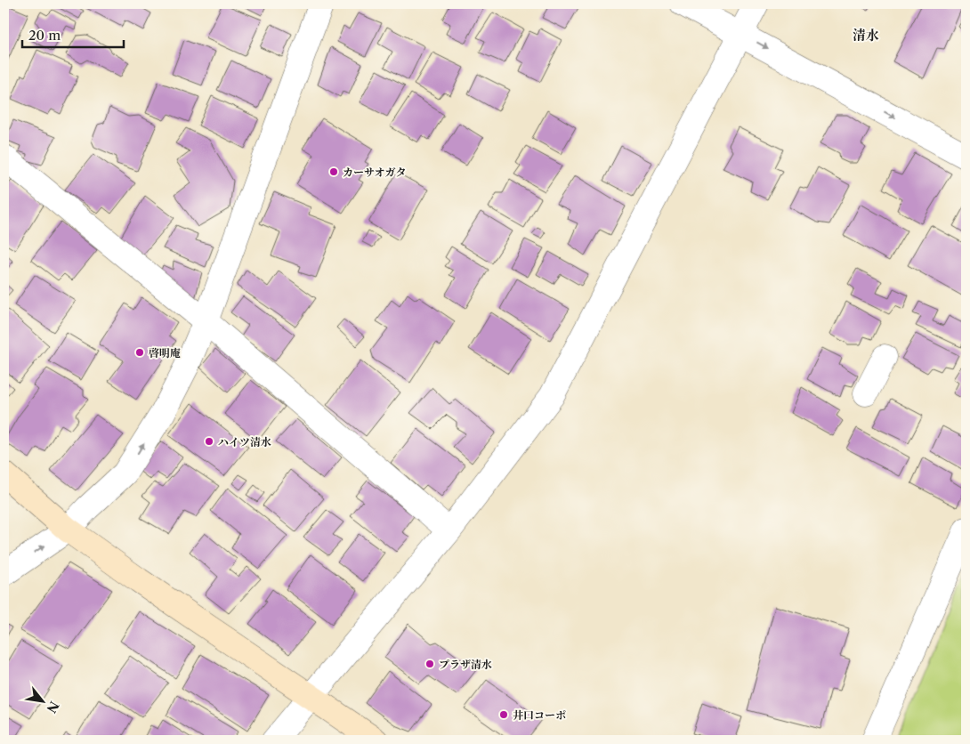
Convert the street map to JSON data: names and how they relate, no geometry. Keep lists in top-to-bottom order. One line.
{"districts":["清水"],"places":["カーサオガタ","啓明庵","ハイツ清水","プラザ清水","井口コーポ"],"scale_bar":"20 m","north":"bottom right"}
